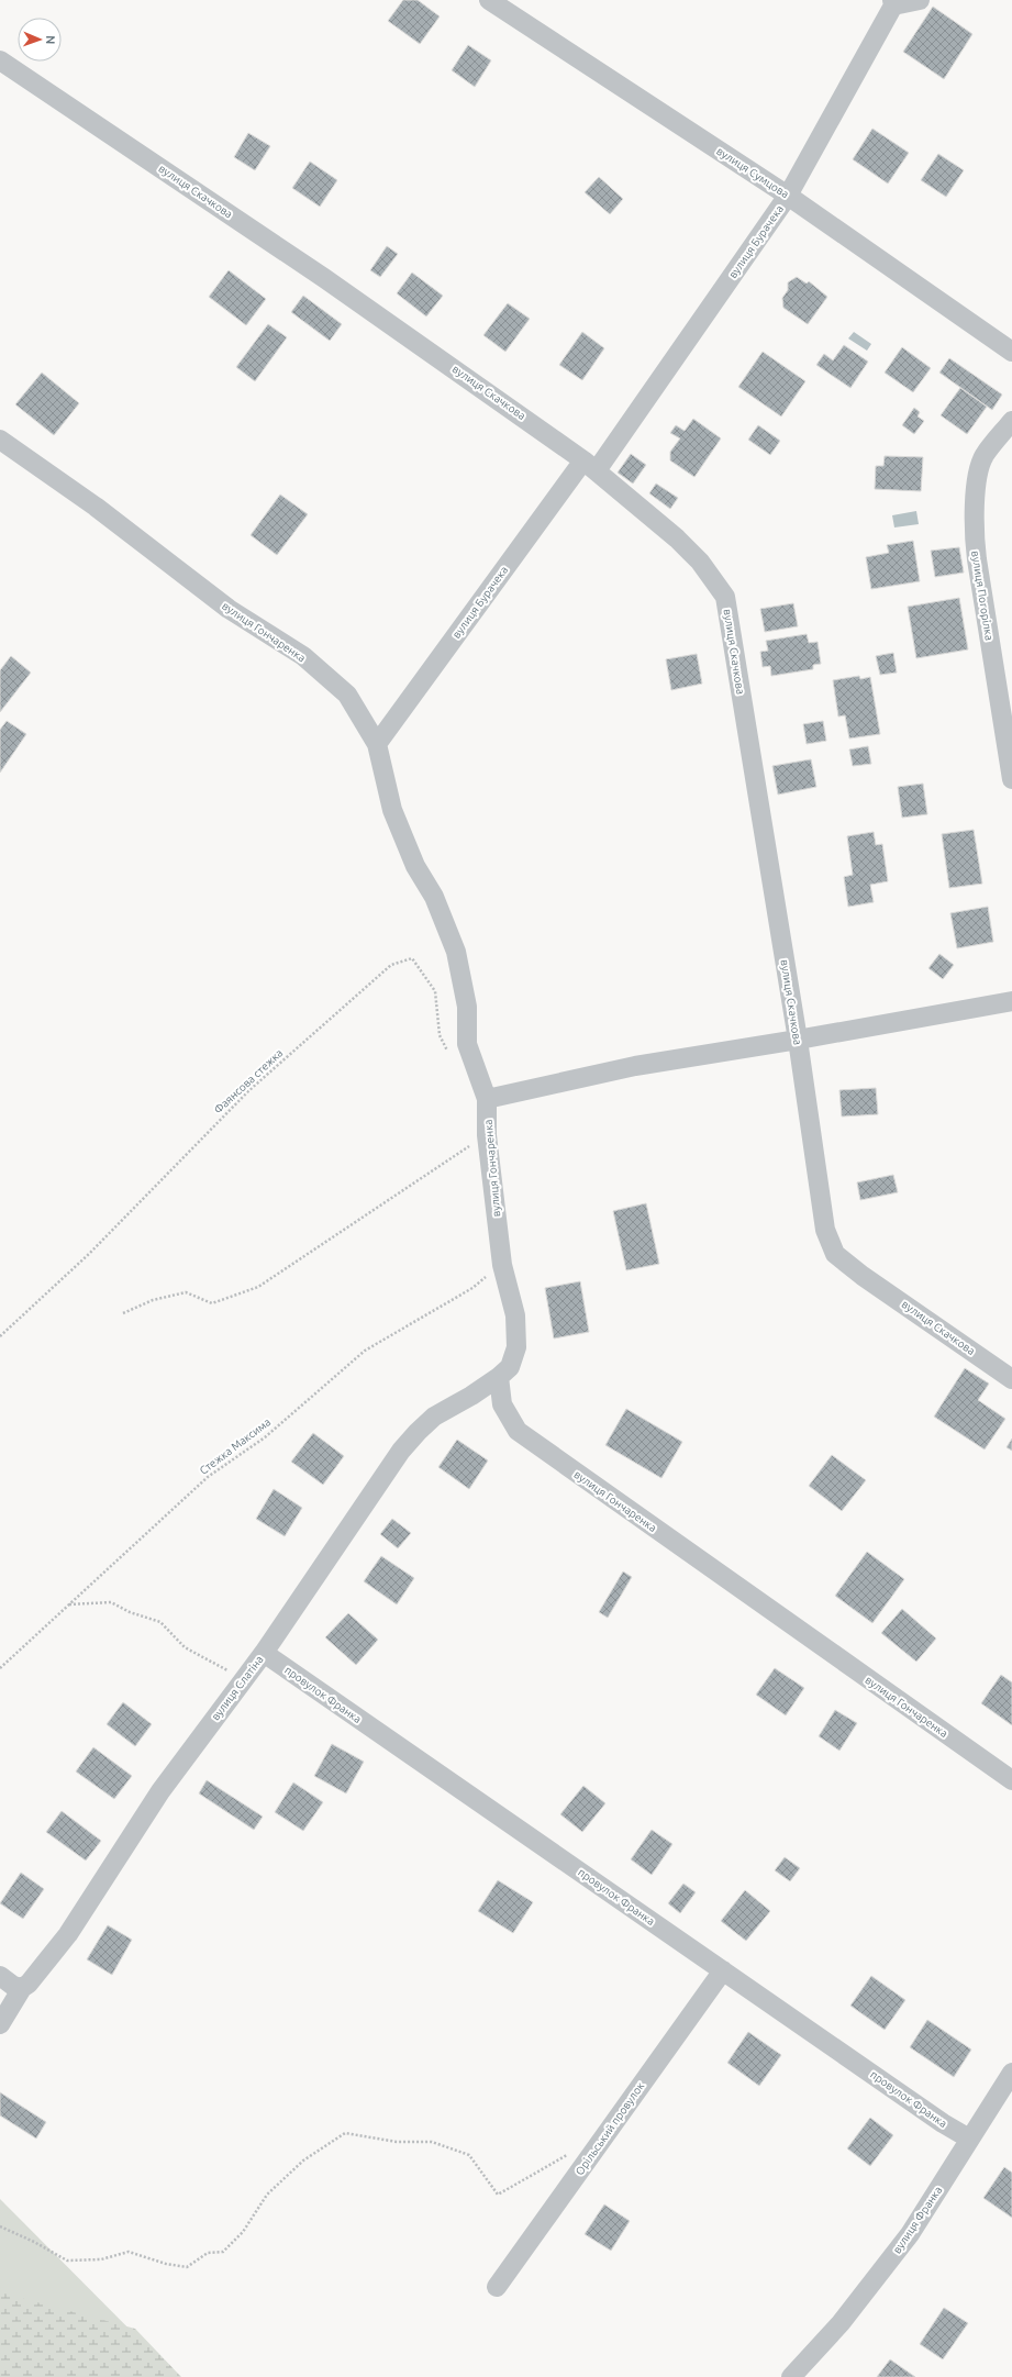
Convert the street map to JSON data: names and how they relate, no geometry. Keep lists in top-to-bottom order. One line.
{"streets":{"street":["вулиця Сумцова","вулиця Скачкова","вулиця Бурачека","вулиця Погорілка","вулиця Гончаренка","вулиця Слатіна","провулок Франка","Орільський провулок","вулиця Франка"],"path":["Фаянсова стежка","Стежка Максима"]},"crossings":[["вулиця Сумцова","вулиця Бурачека"],["вулиця Скачкова","вулиця Бурачека"],["вулиця Бурачека","вулиця Гончаренка"],["вулиця Гончаренка","Стежка Максима"],["вулиця Гончаренка","вулиця Слатіна"],["вулиця Слатіна","провулок Франка"],["провулок Франка","Орільський провулок"],["провулок Франка","вулиця Франка"]],"north":"right"}
